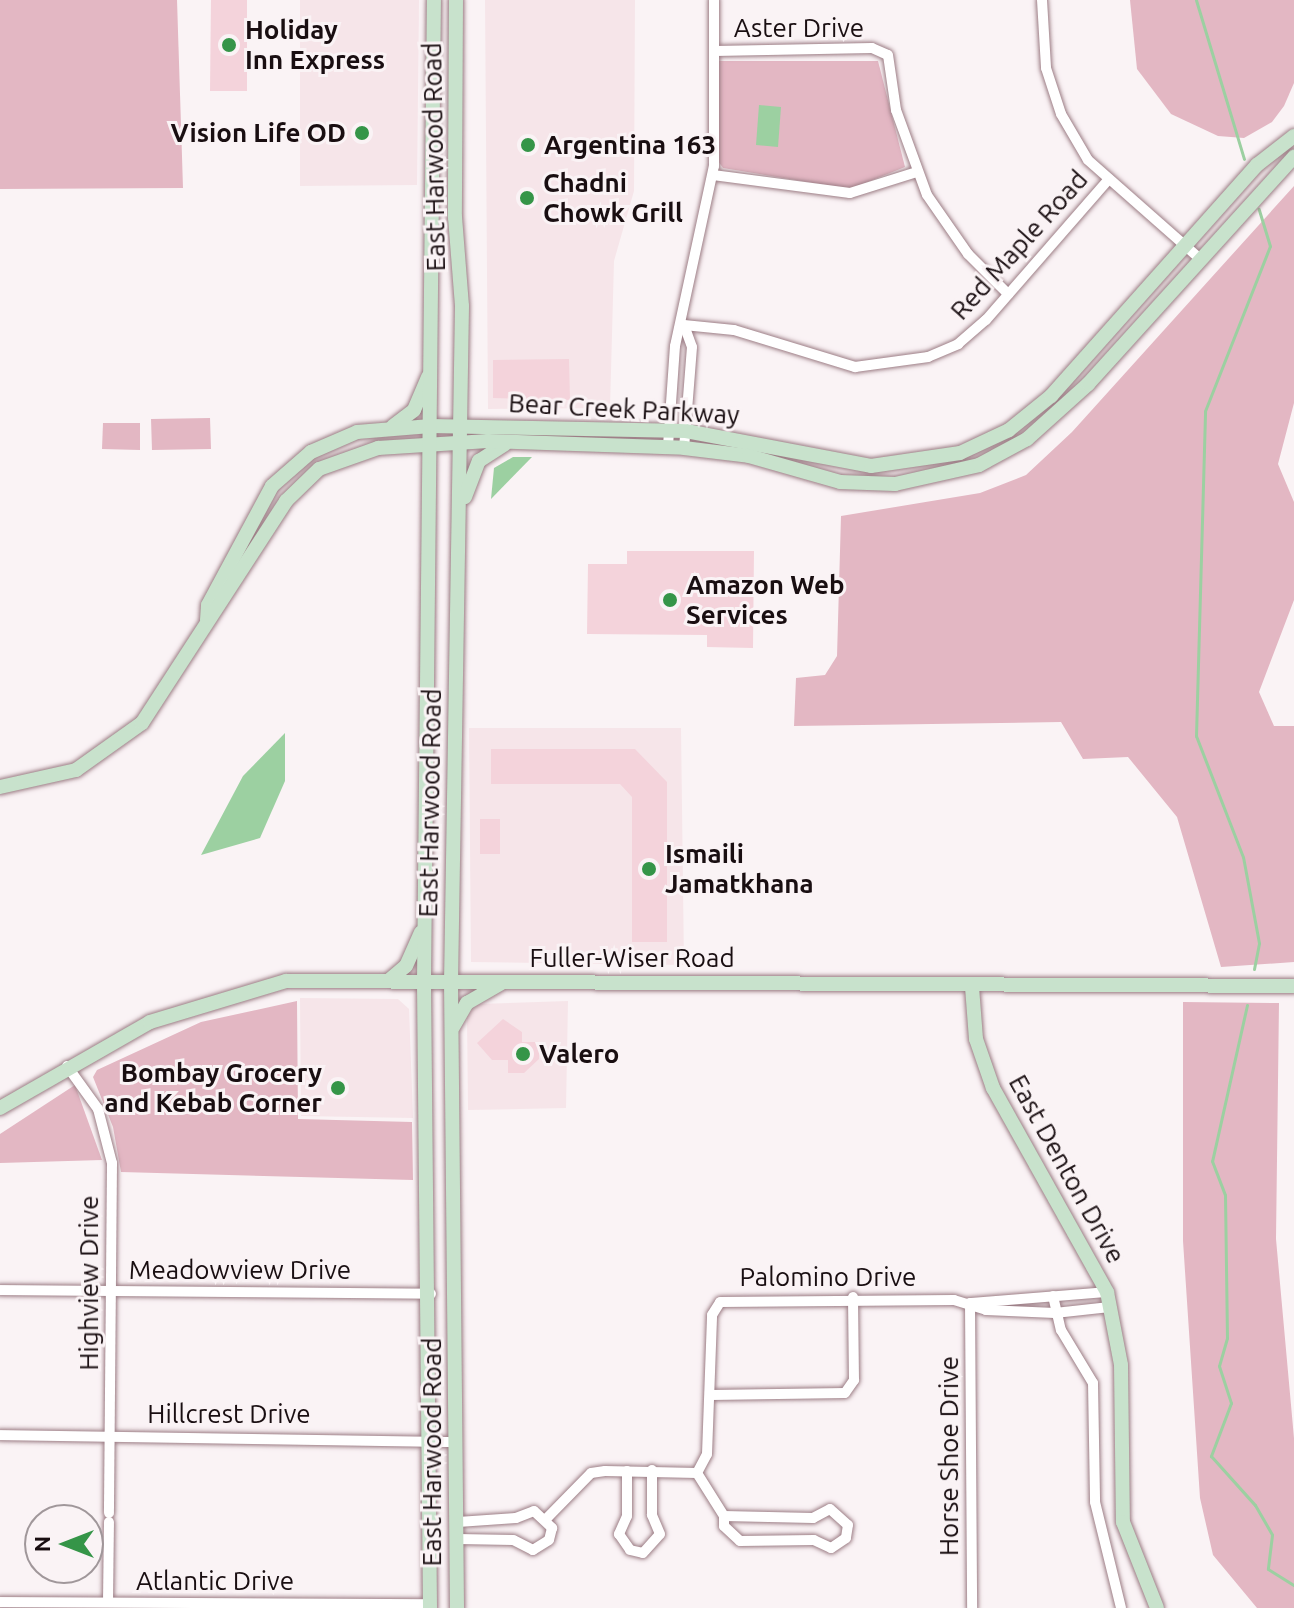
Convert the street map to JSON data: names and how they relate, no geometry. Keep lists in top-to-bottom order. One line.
{"streets":{"street":["Aster Drive","East Harwood Road","Red Maple Road","Bear Creek Parkway","Fuller-Wiser Road","East Denton Drive","Meadowview Drive","Palomino Drive","Highview Drive","Hillcrest Drive","Horse Shoe Drive","Atlantic Drive"]},"crossings":[["East Harwood Road","Bear Creek Parkway"],["East Harwood Road","Fuller-Wiser Road"],["East Harwood Road","Meadowview Drive"],["East Harwood Road","Hillcrest Drive"],["East Harwood Road","Atlantic Drive"],["Fuller-Wiser Road","East Denton Drive"],["Fuller-Wiser Road","Highview Drive"],["East Denton Drive","Palomino Drive"],["Meadowview Drive","Highview Drive"],["Palomino Drive","Horse Shoe Drive"],["Highview Drive","Hillcrest Drive"],["Highview Drive","Atlantic Drive"]],"places":["Holiday Inn Express","Vision Life OD","Argentina 163","Chadni Chowk Grill","Amazon Web Services","Ismaili Jamatkhana","Valero","Bombay Grocery and Kebab Corner"],"north":"left"}
